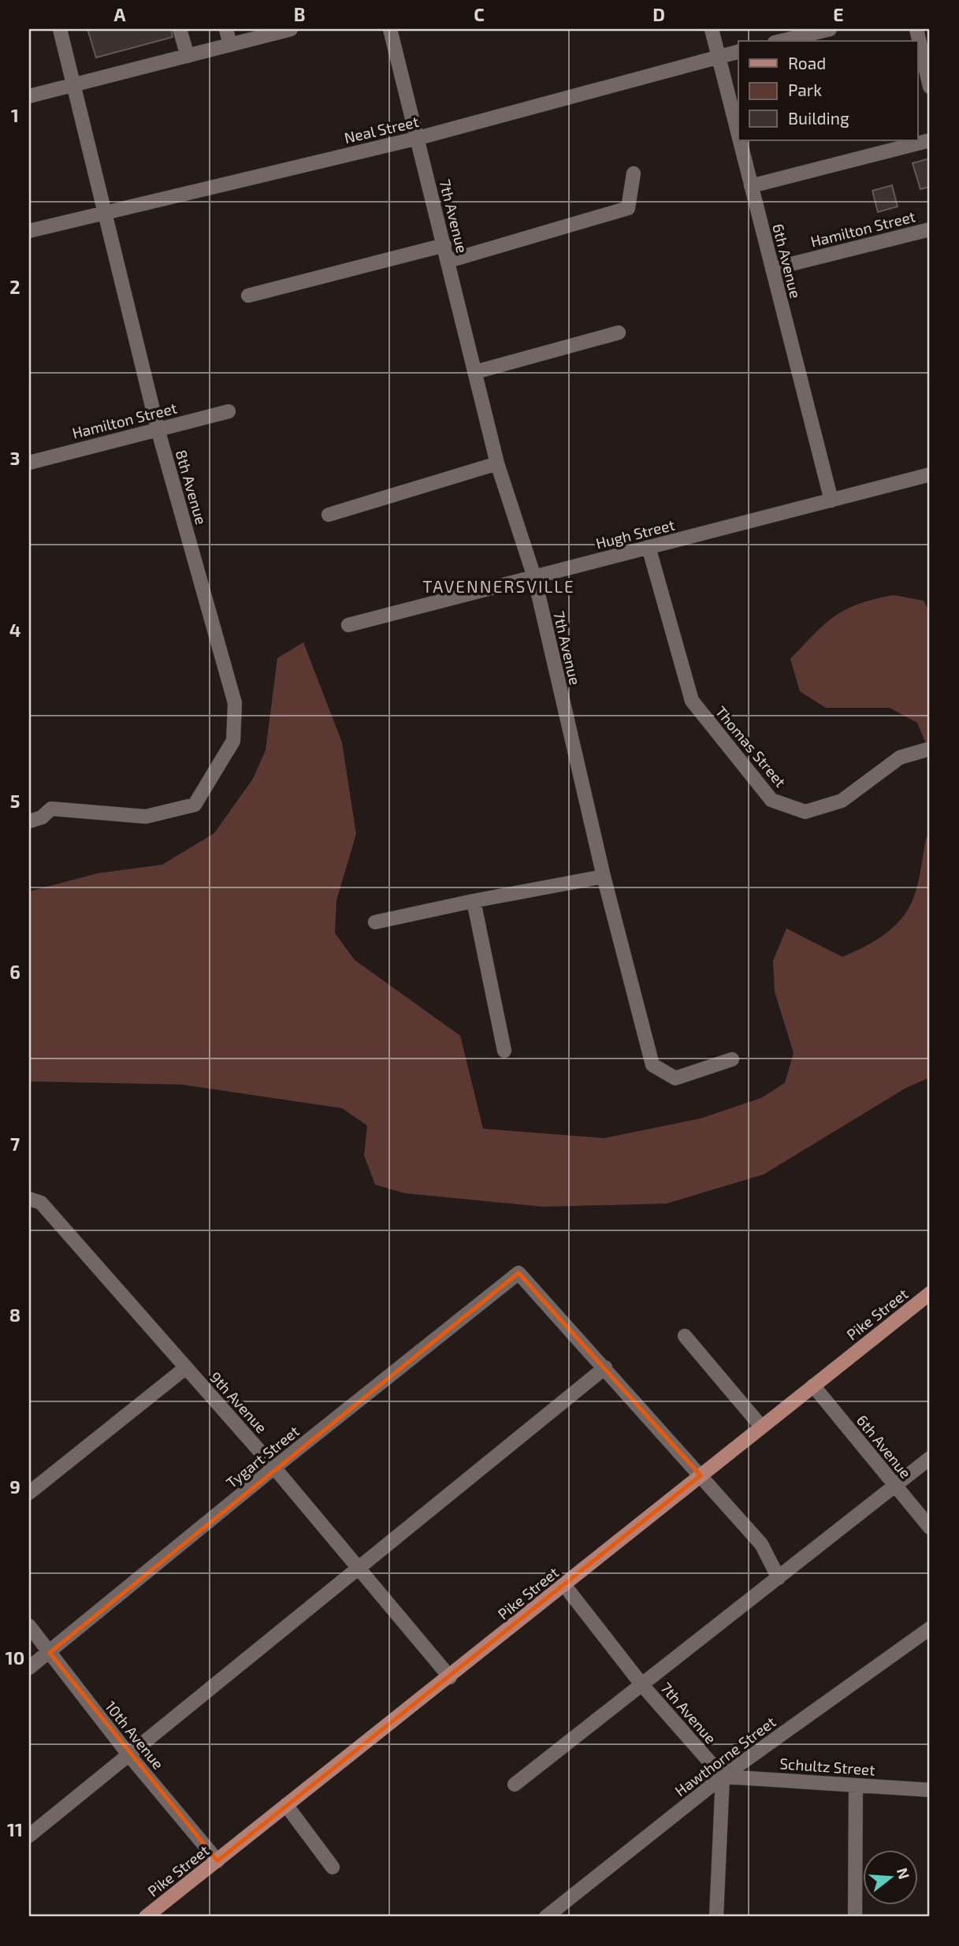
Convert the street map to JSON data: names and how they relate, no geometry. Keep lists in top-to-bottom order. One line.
{"streets":{"main road":["Pike Street"],"street":["Neal Street","7th Avenue","Hamilton Street","6th Avenue","8th Avenue","Hugh Street","Thomas Street","9th Avenue","Tygart Street","10th Avenue","Hawthorne Street","Schultz Street"]},"crossings":[["Neal Street","7th Avenue"],["Neal Street","6th Avenue"],["Neal Street","8th Avenue"],["7th Avenue","Hugh Street"],["7th Avenue","Pike Street"],["7th Avenue","Hawthorne Street"],["7th Avenue","Schultz Street"],["Hamilton Street","6th Avenue"],["Hamilton Street","8th Avenue"],["6th Avenue","Hugh Street"],["6th Avenue","Pike Street"],["Hugh Street","Thomas Street"],["Pike Street","9th Avenue"],["Pike Street","10th Avenue"],["9th Avenue","Tygart Street"],["Tygart Street","10th Avenue"],["Hawthorne Street","Schultz Street"]],"districts":["TAVENNERSVILLE"],"legend":["Road","Park","Building"],"north":"right","grid":{"columns":["A","B","C","D","E"],"rows":["1","2","3","4","5","6","7","8","9","10","11"]}}
